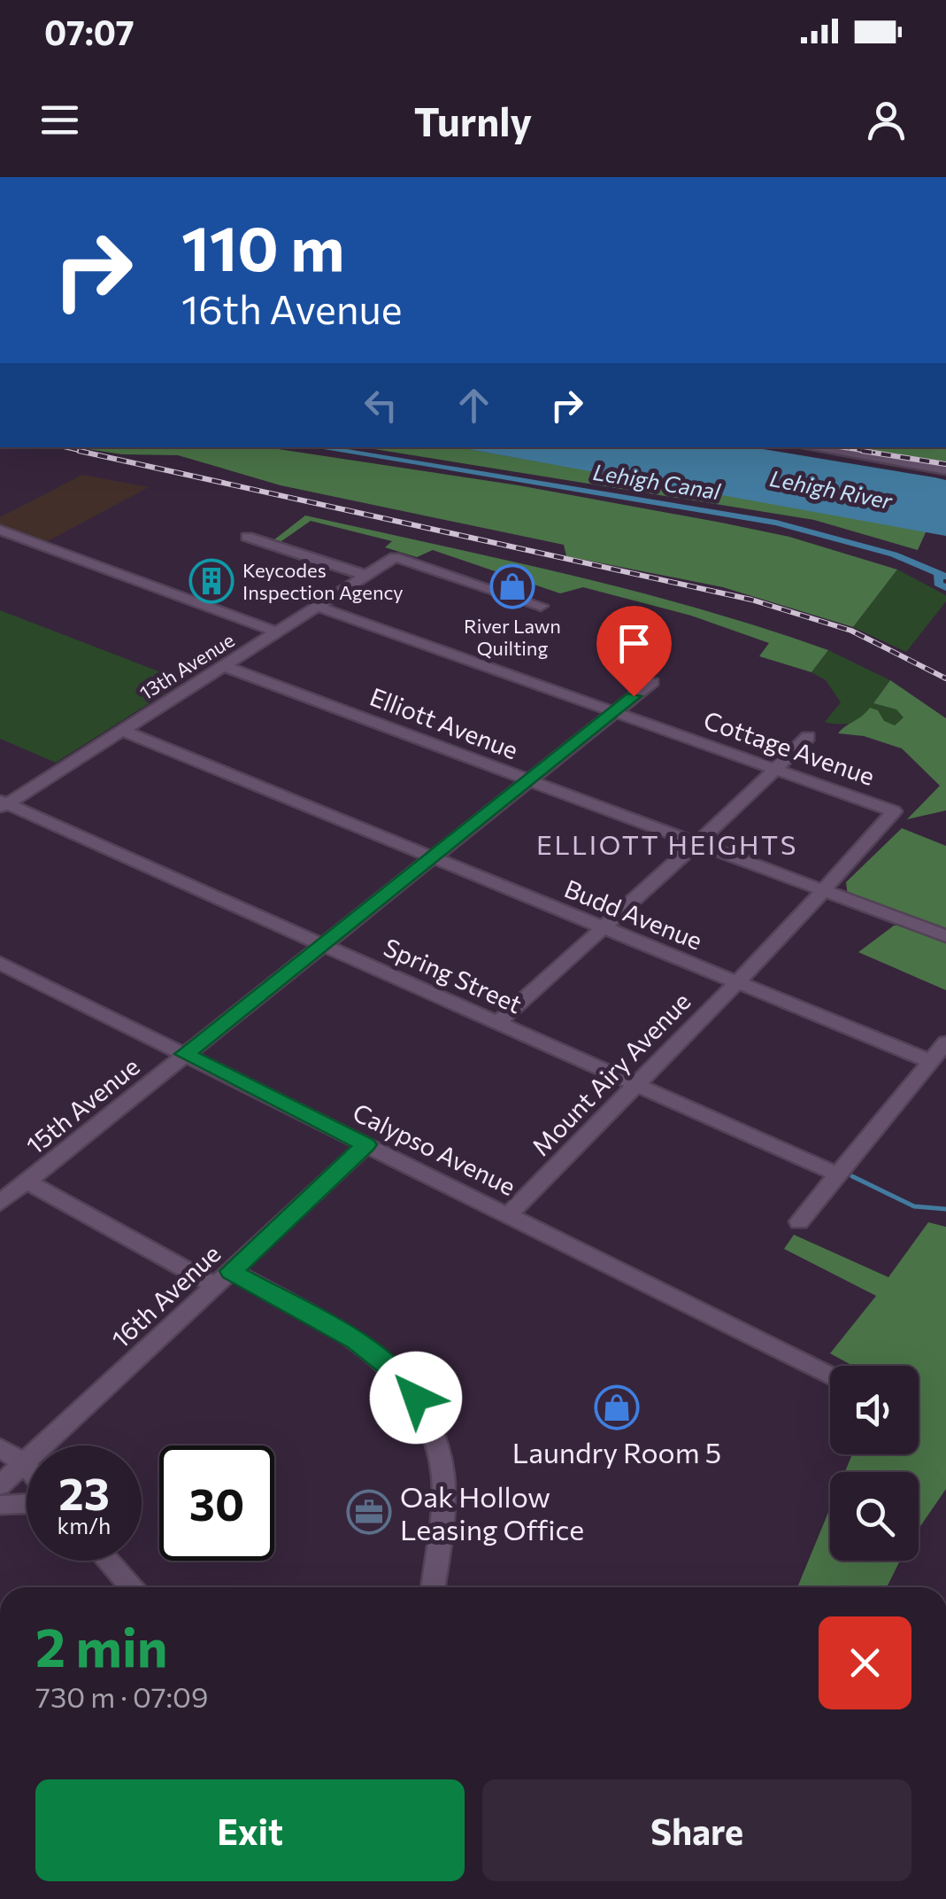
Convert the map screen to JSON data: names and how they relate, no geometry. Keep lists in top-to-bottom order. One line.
{"streets":{"street":["13th Avenue","Elliott Avenue","Cottage Avenue","Budd Avenue","Spring Street","Mount Airy Avenue","15th Avenue","Calypso Avenue","16th Avenue"]},"crossings":[["13th Avenue","Elliott Avenue"],["13th Avenue","Cottage Avenue"],["13th Avenue","Budd Avenue"],["13th Avenue","Spring Street"],["Elliott Avenue","Mount Airy Avenue"],["Elliott Avenue","15th Avenue"],["Cottage Avenue","Mount Airy Avenue"],["Cottage Avenue","15th Avenue"],["Budd Avenue","Mount Airy Avenue"],["Budd Avenue","15th Avenue"],["Spring Street","Mount Airy Avenue"],["Spring Street","15th Avenue"],["Mount Airy Avenue","Calypso Avenue"],["15th Avenue","Calypso Avenue"],["Calypso Avenue","16th Avenue"]],"districts":["ELLIOTT HEIGHTS"],"water":["Lehigh Canal","Lehigh River"],"places":{"building":["Keycodes Inspection Agency"],"shop":["River Lawn Quilting","Laundry Room 5"],"office":["Oak Hollow Leasing Office"]},"page":{"status":"07:07","header":"Turnly","turn":["110 m","16th Avenue"],"speed":"23 km/h","limit":"30","heading":["2 min","730 m · 07:09"],"buttons":["Exit","Share"]}}
